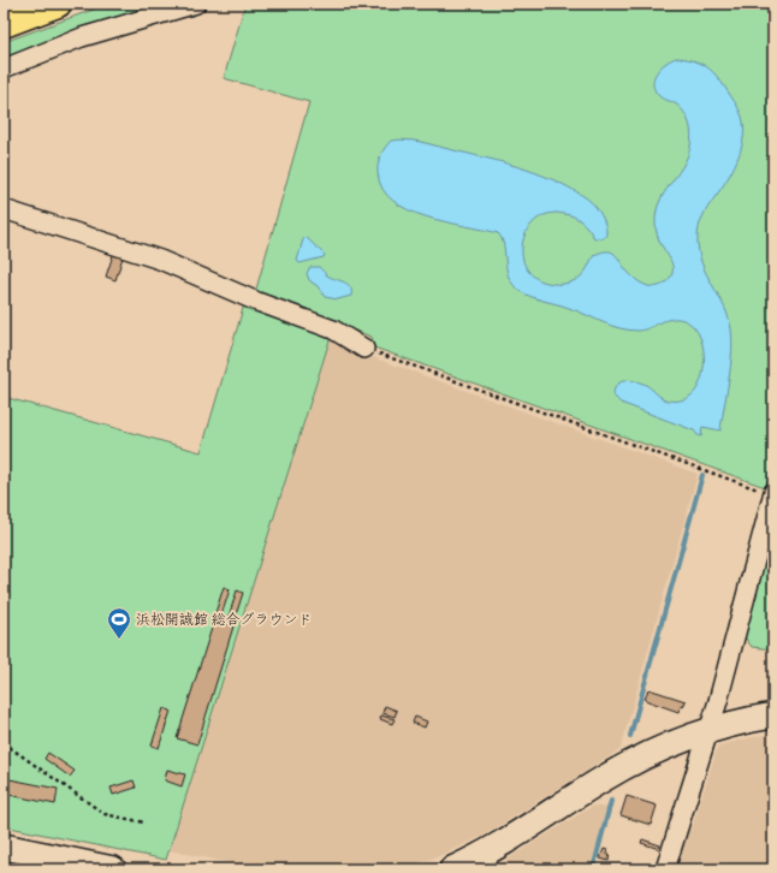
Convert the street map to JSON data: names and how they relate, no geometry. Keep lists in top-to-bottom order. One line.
{"places":{"sports":["浜松開誠館 総合グラウンド"]}}
